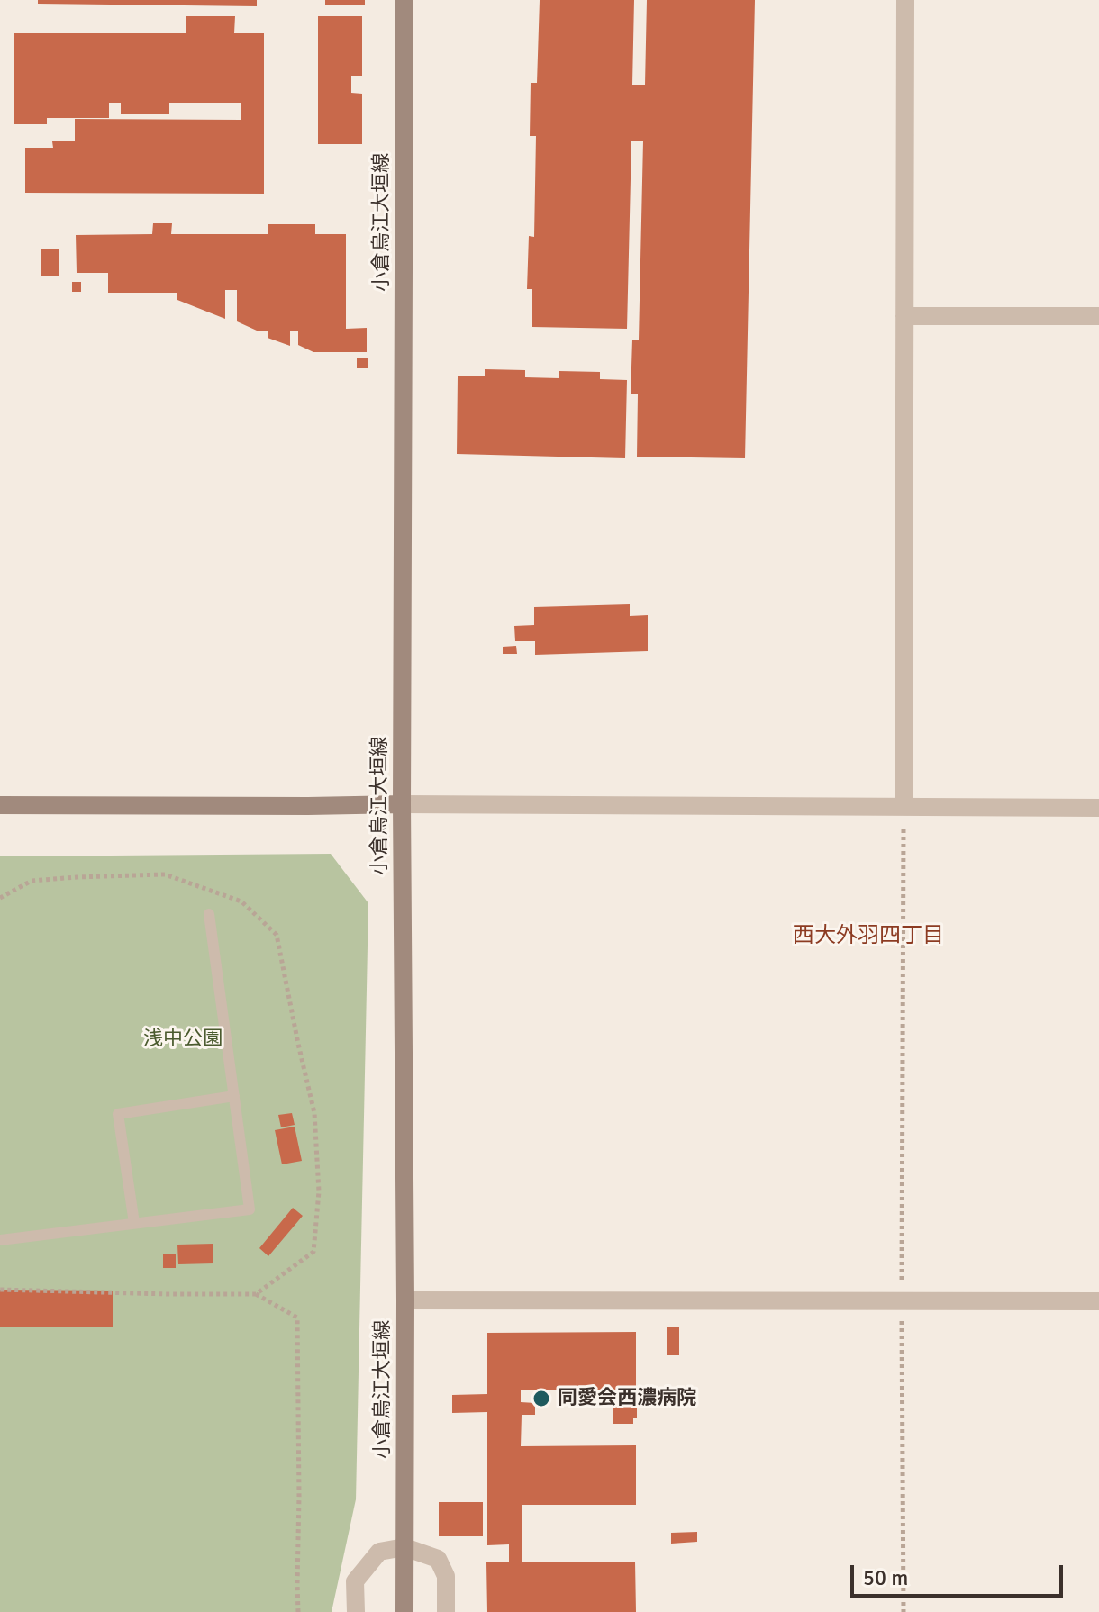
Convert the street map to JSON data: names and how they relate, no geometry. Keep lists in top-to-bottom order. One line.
{"streets":{"main road":["小倉烏江大垣線"]},"districts":["西大外羽四丁目"],"parks":["浅中公園"],"places":["同愛会西濃病院"],"scale_bar":"50 m"}
